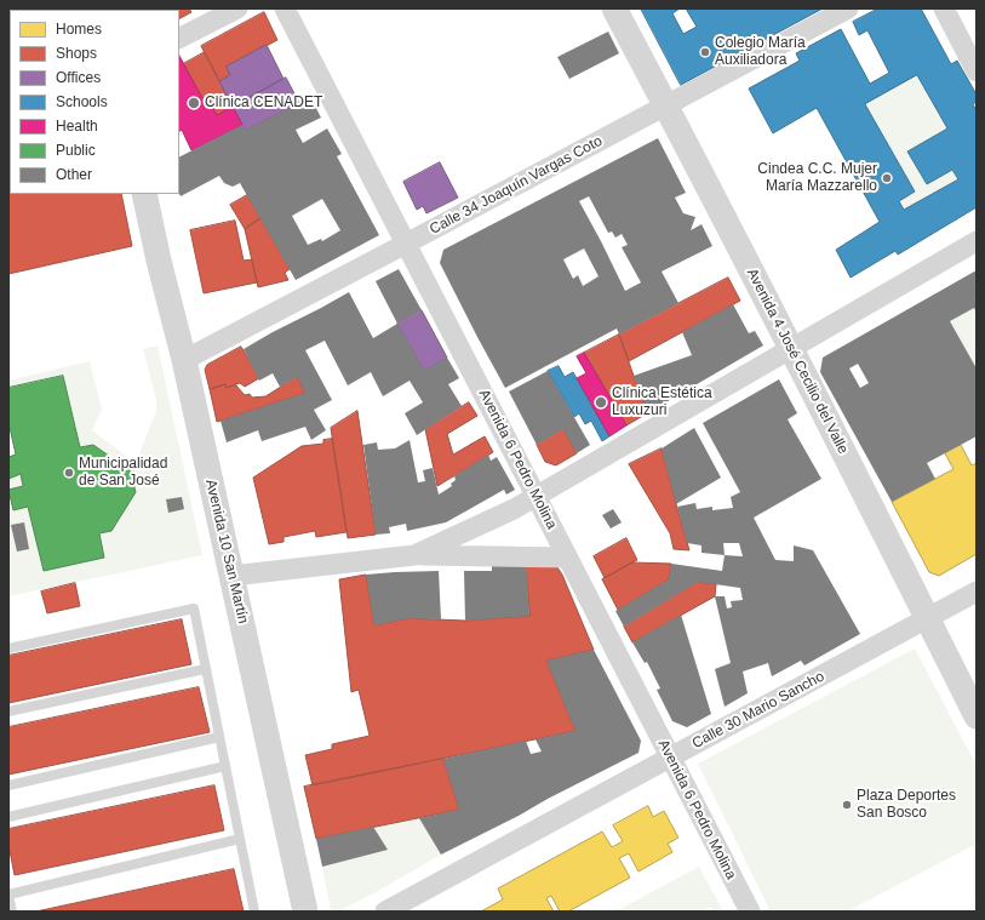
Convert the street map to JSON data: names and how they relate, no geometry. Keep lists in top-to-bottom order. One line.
{"streets":{"street":["Calle 34 Joaquín Vargas Coto","Avenida 4 José Cecilio del Valle","Avenida 6 Pedro Molina","Avenida 10 San Martín","Calle 30 Mario Sancho"]},"crossings":[["Calle 34 Joaquín Vargas Coto","Avenida 4 José Cecilio del Valle"],["Calle 34 Joaquín Vargas Coto","Avenida 6 Pedro Molina"],["Calle 34 Joaquín Vargas Coto","Avenida 10 San Martín"],["Avenida 4 José Cecilio del Valle","Calle 30 Mario Sancho"],["Avenida 6 Pedro Molina","Calle 30 Mario Sancho"]],"places":["Colegio María Auxiliadora","Clínica CENADET","Cindea C.C. Mujer María Mazzarello","Clínica Estética Luxuzuri","Municipalidad de San José","Plaza Deportes San Bosco"],"legend":["Homes","Shops","Offices","Schools","Health","Public","Other"]}
